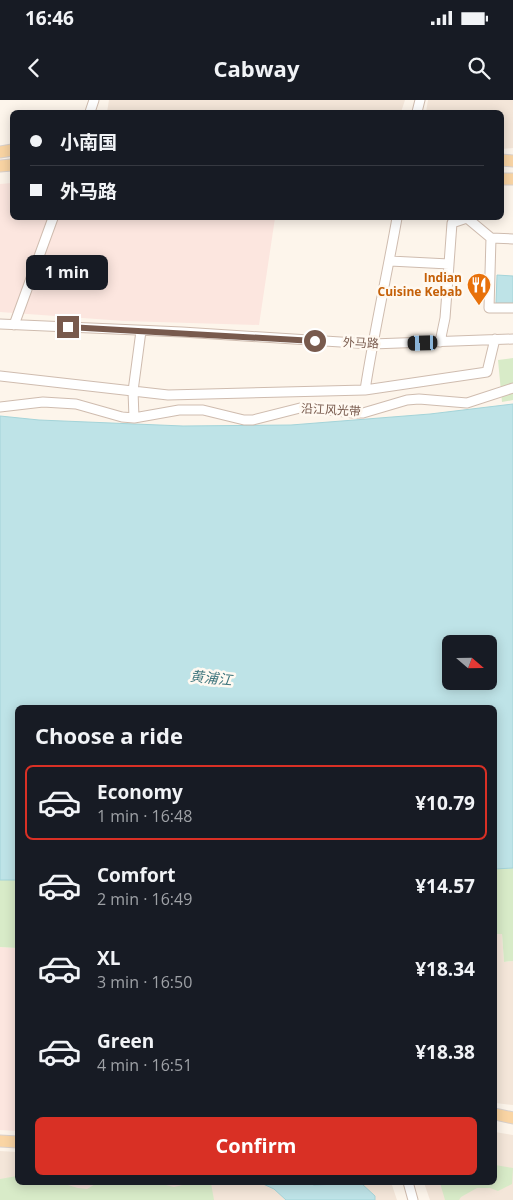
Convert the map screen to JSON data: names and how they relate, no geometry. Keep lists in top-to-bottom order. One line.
{"streets":{"street":["外马路","沿江风光带"]},"water":["黄浦江"],"places":{"restaurant":["Indian Cuisine Kebab"]},"north":"right","page":{"status":"16:46","header":"Cabway","banner":["小南国","外马路"],"bubble":"1 min","heading":"Choose a ride","list":[{"name":"Economy","note":"1 min · 16:48","value":"¥10.79"},{"name":"Comfort","note":"2 min · 16:49","value":"¥14.57"},{"name":"XL","note":"3 min · 16:50","value":"¥18.34"},{"name":"Green","note":"4 min · 16:51","value":"¥18.38"}],"buttons":"Confirm"}}
